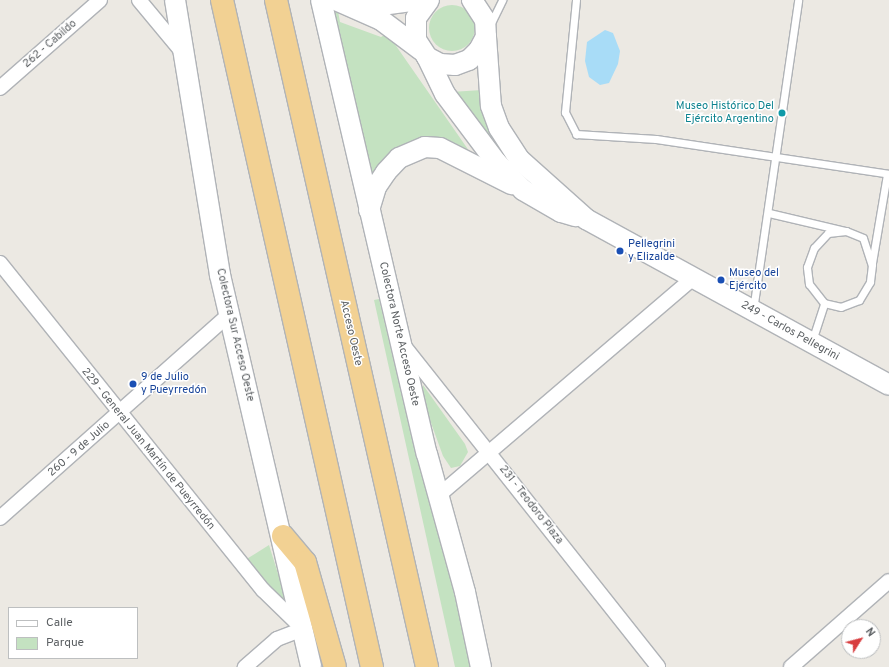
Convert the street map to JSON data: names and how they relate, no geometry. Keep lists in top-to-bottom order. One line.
{"streets":{"highway":["Acceso Oeste"],"street":["262 - Cabildo","249 - Carlos Pellegrini","Colectora Norte Acceso Oeste","Colectora Sur Acceso Oeste","260 - 9 de Julio","229 - General Juan Martín de Pueyrredón","231 - Teodoro Plaza"]},"crossings":[["Colectora Norte Acceso Oeste","231 - Teodoro Plaza"],["Colectora Sur Acceso Oeste","260 - 9 de Julio"],["Colectora Sur Acceso Oeste","229 - General Juan Martín de Pueyrredón"],["260 - 9 de Julio","229 - General Juan Martín de Pueyrredón"]],"places":["Museo Histórico Del Ejército Argentino","Pellegrini y Elizalde","Museo del Ejército","9 de Julio y Pueyrredón"],"legend":["Calle","Parque"],"north":"top right"}
